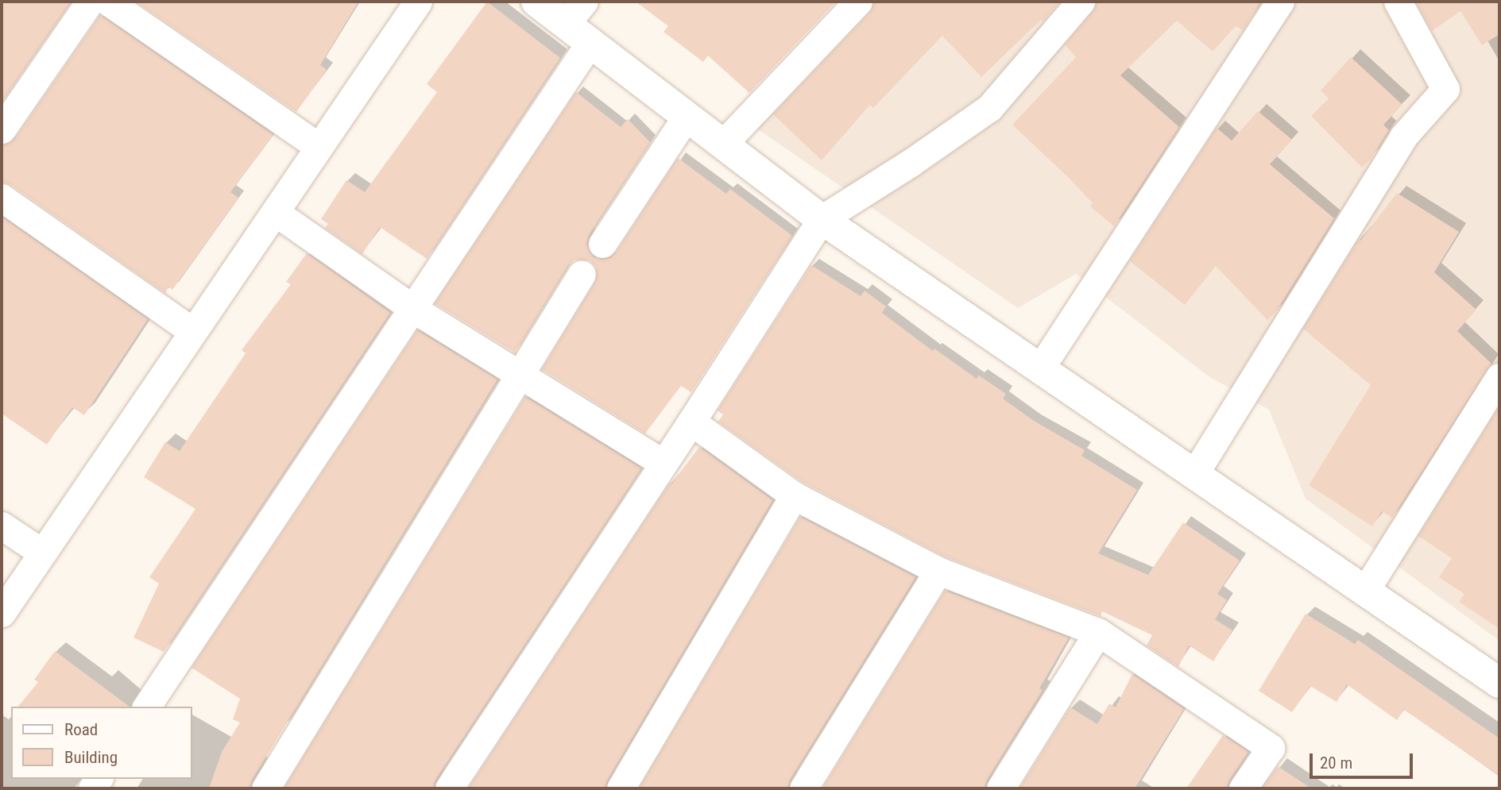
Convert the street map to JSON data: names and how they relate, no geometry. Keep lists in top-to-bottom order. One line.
{"legend":["Road","Building"],"scale_bar":"20 m"}
